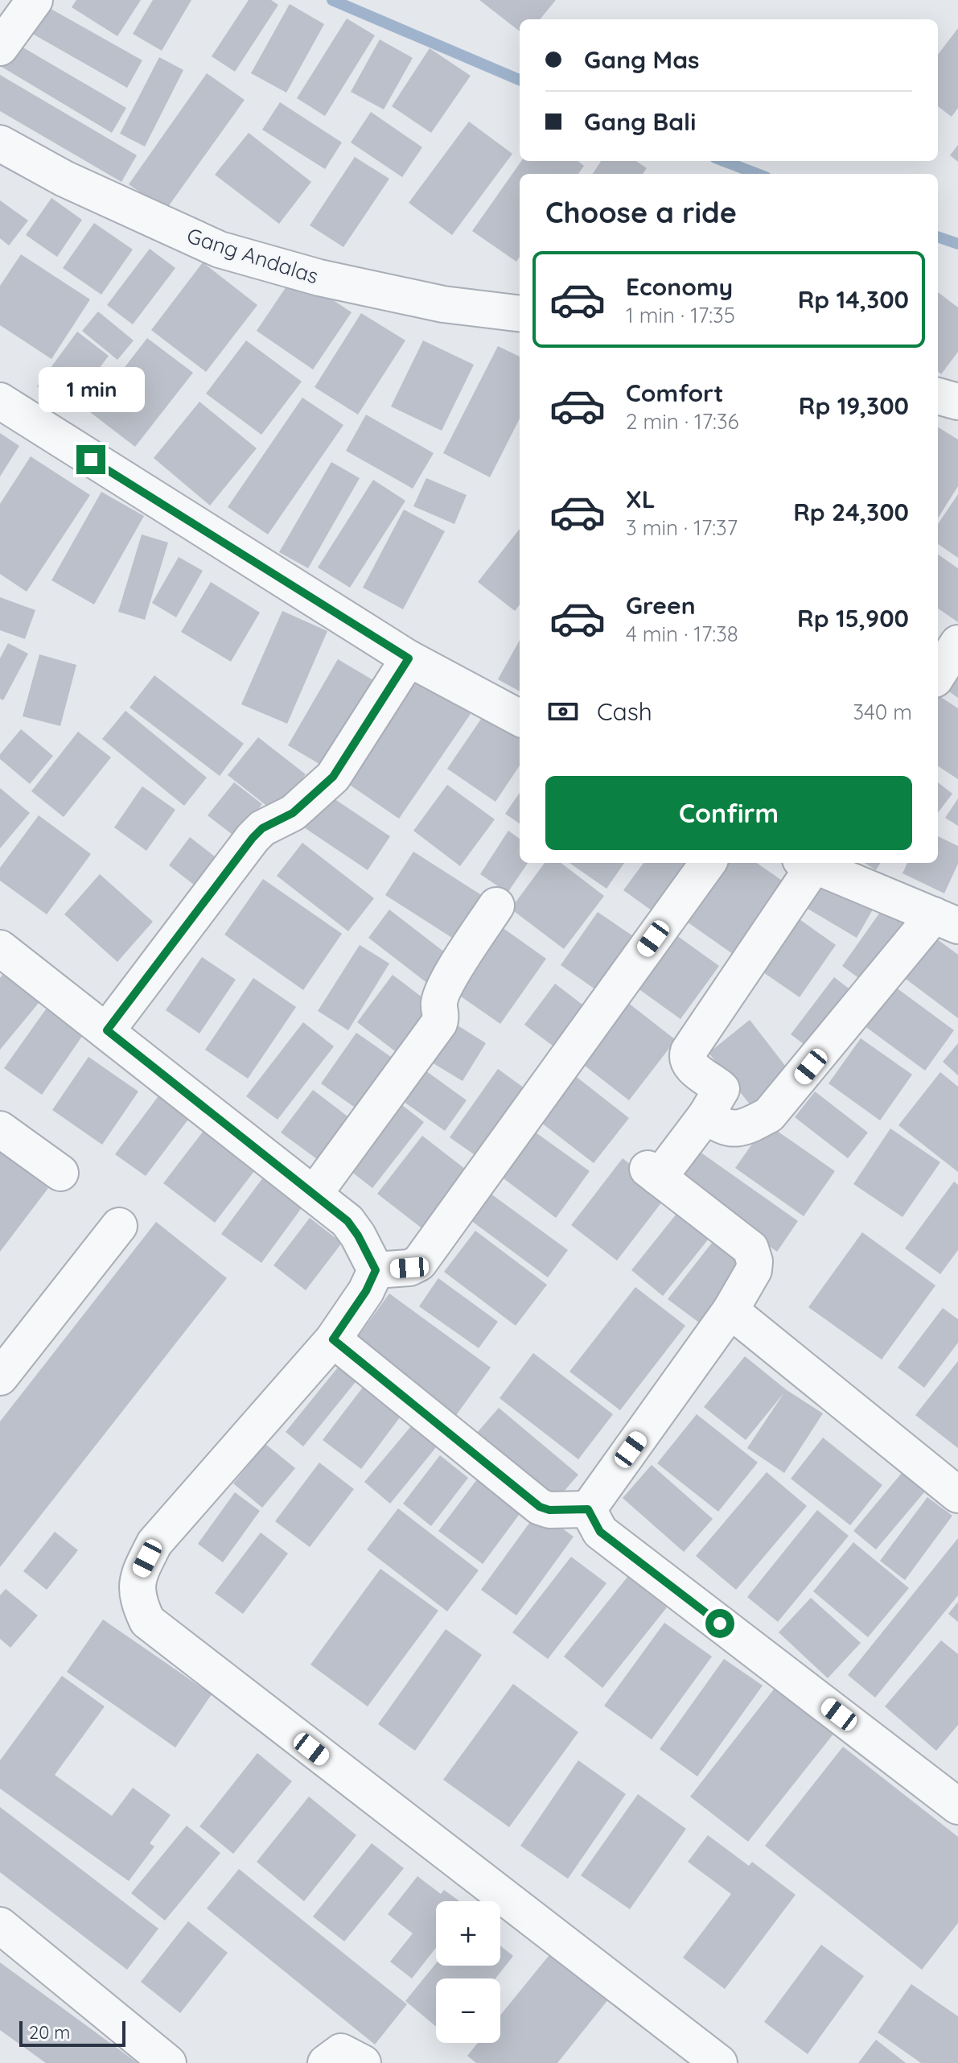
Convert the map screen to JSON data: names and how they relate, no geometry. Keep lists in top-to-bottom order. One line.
{"streets":{"street":["Gang Andalas"]},"scale_bar":"20 m","page":{"banner":["Gang Mas","Gang Bali"],"heading":"Choose a ride","list":[{"name":"Economy","note":"1 min · 17:35","value":"Rp 14,300"},{"name":"Comfort","note":"2 min · 17:36","value":"Rp 19,300"},{"name":"XL","note":"3 min · 17:37","value":"Rp 24,300"},{"name":"Green","note":"4 min · 17:38","value":"Rp 15,900"}],"bubble":"1 min","pay":["Cash","340 m"],"buttons":"Confirm","map_buttons":["+","−"],"scale":"20 m"}}
